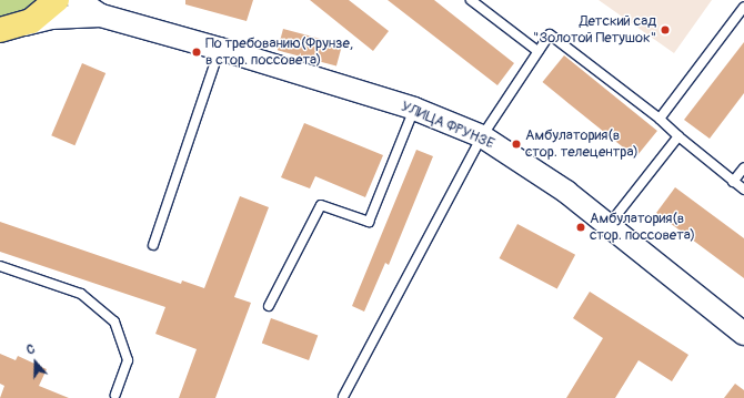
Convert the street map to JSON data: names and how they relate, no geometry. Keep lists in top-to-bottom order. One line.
{"streets":{"street":["УЛИЦА ФРУНЗЕ"]},"places":["Детский сад \"Золотой Петушок\"","По требованию(Фрунзе, в стор. поссовета)","Амбулатория(в стор. телецентра)","Амбулатория(в стор. поссовета)"],"north":"top"}
